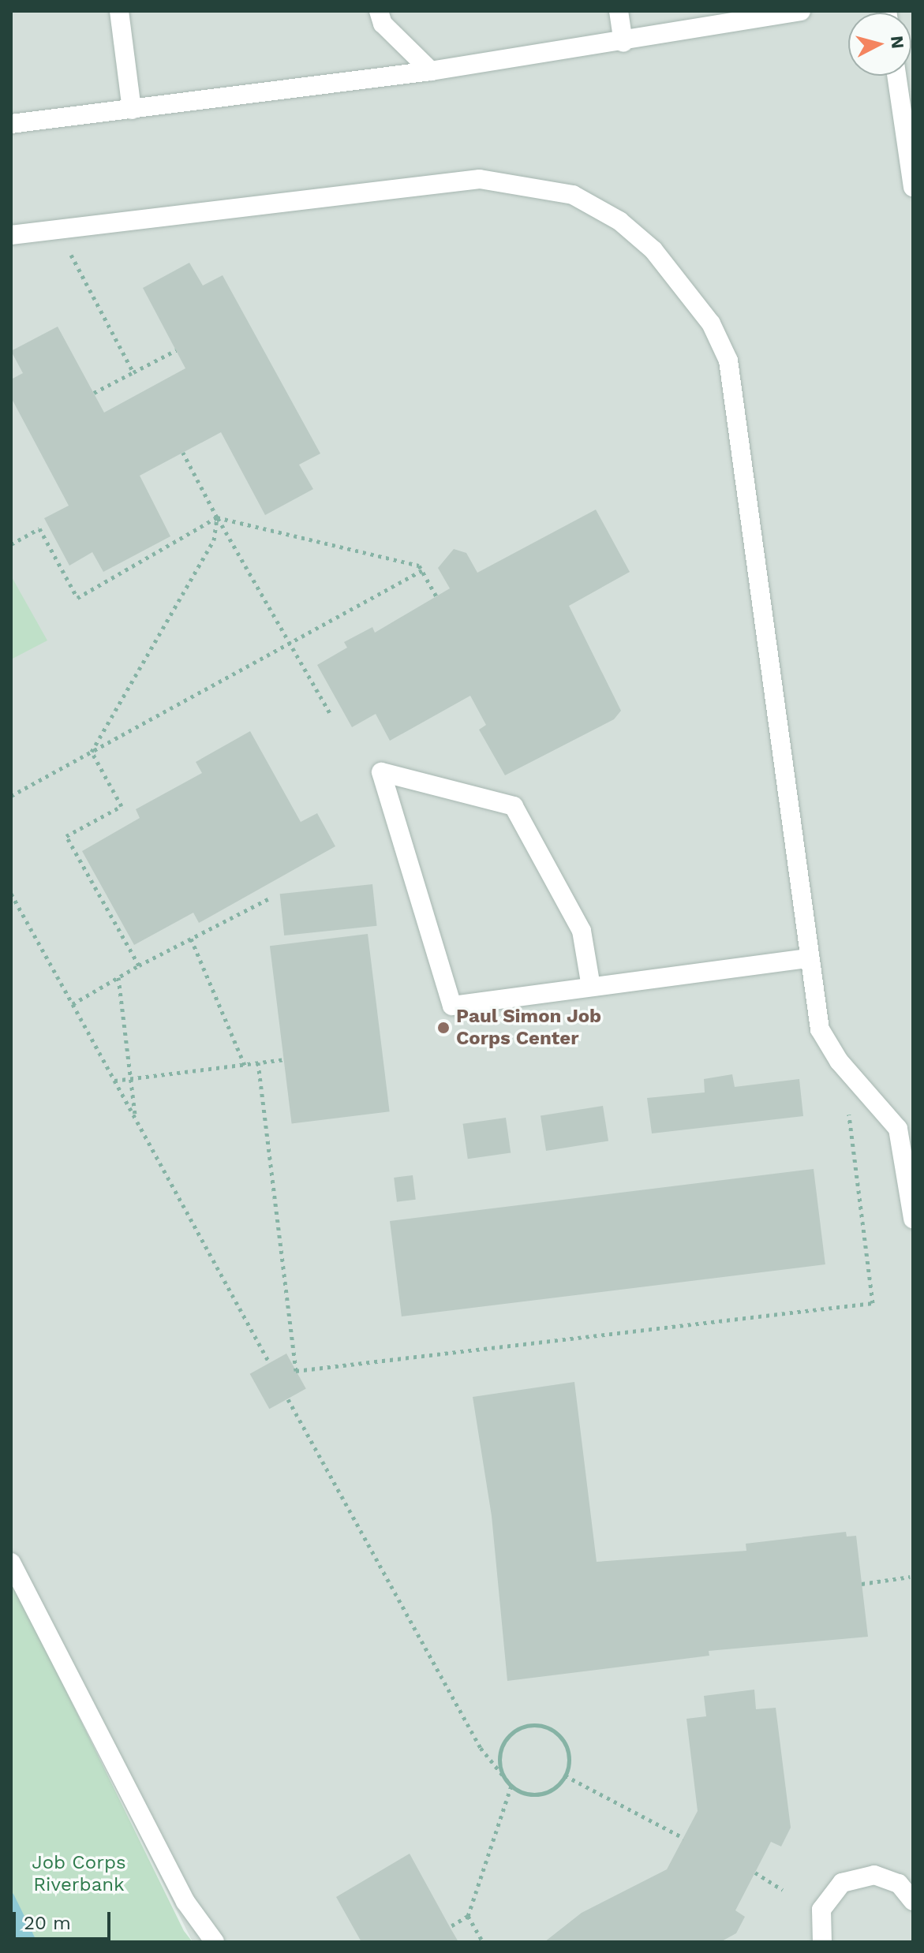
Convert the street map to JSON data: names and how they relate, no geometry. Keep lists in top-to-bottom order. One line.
{"parks":["Job Corps Riverbank"],"places":["Paul Simon Job Corps Center"],"scale_bar":"20 m","north":"right"}
